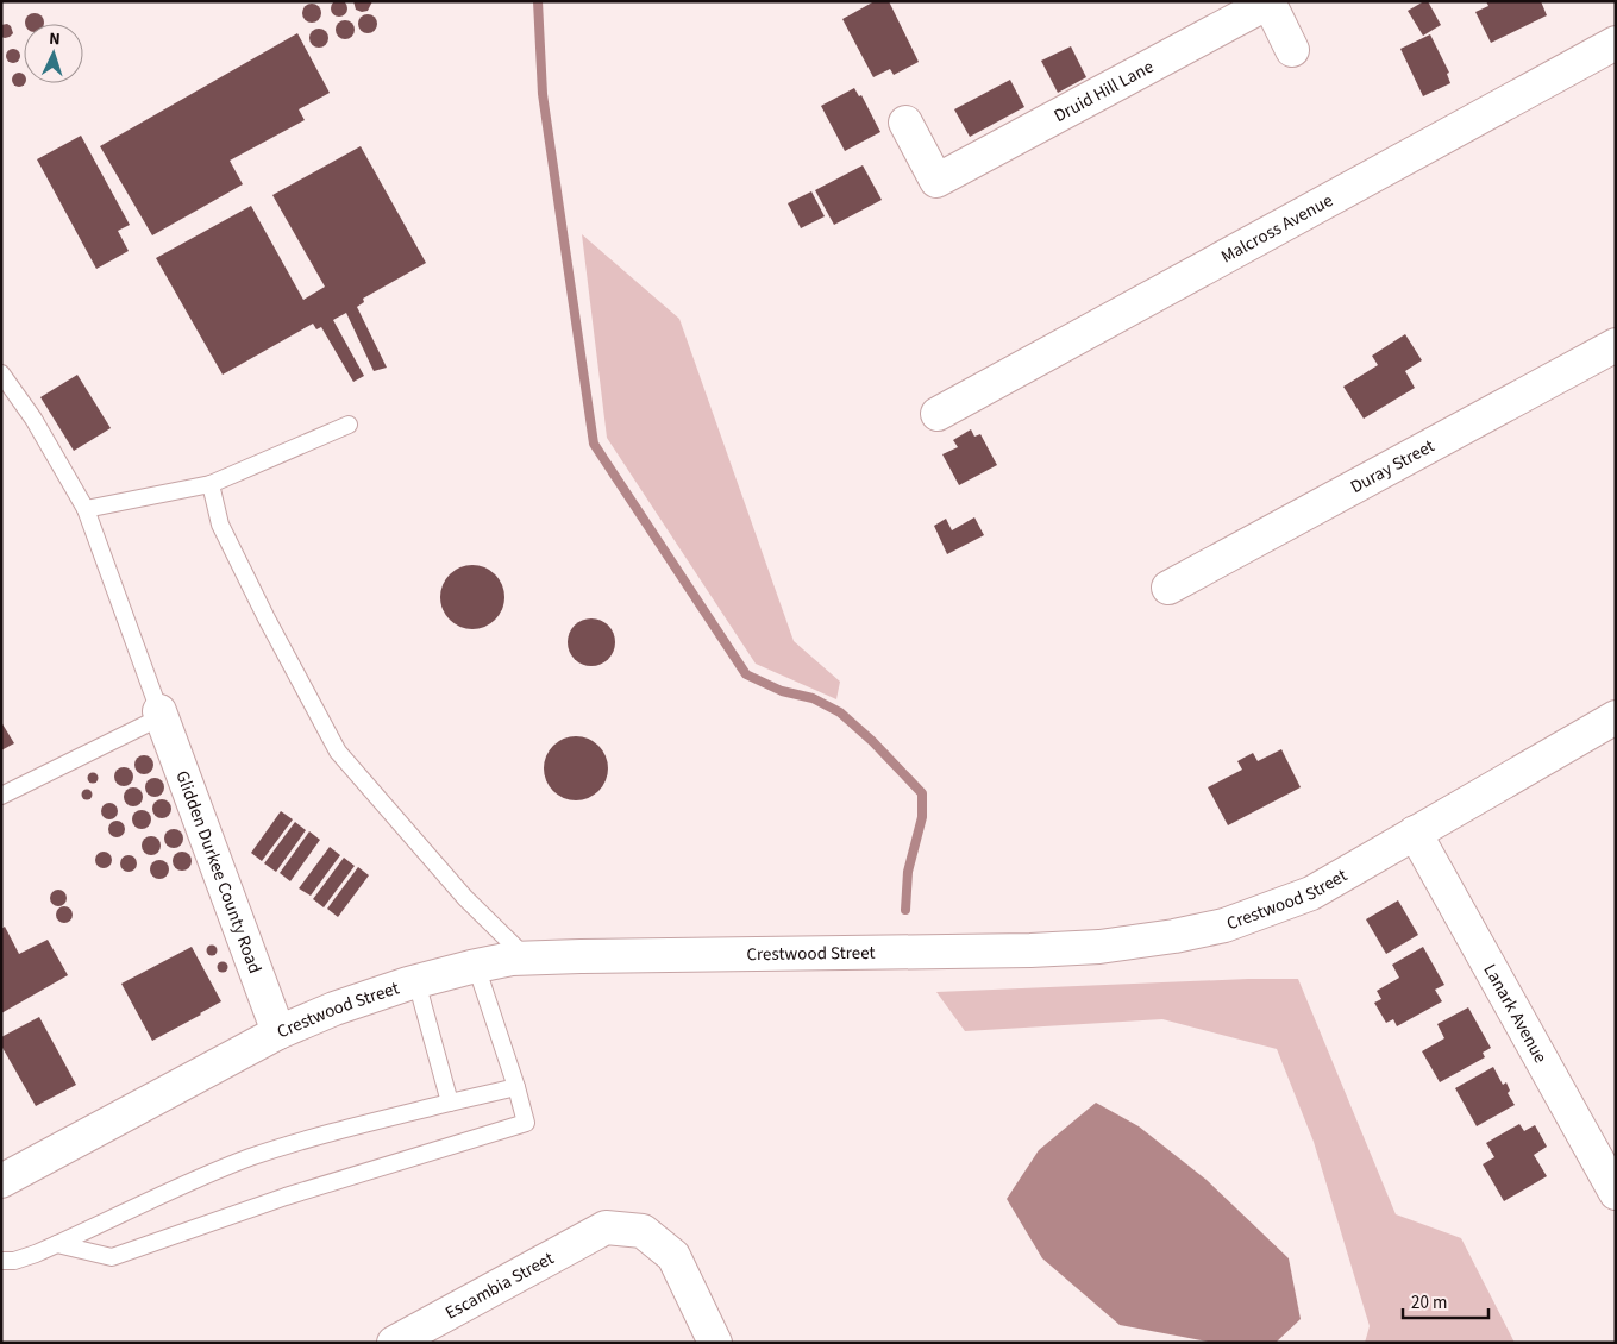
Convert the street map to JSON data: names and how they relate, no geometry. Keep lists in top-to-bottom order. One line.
{"streets":{"street":["Druid Hill Lane","Malcross Avenue","Duray Street","Glidden Durkee County Road","Crestwood Street","Lanark Avenue","Escambia Street"]},"crossings":[["Glidden Durkee County Road","Crestwood Street"],["Crestwood Street","Lanark Avenue"]],"scale_bar":"20 m","north":"top"}
